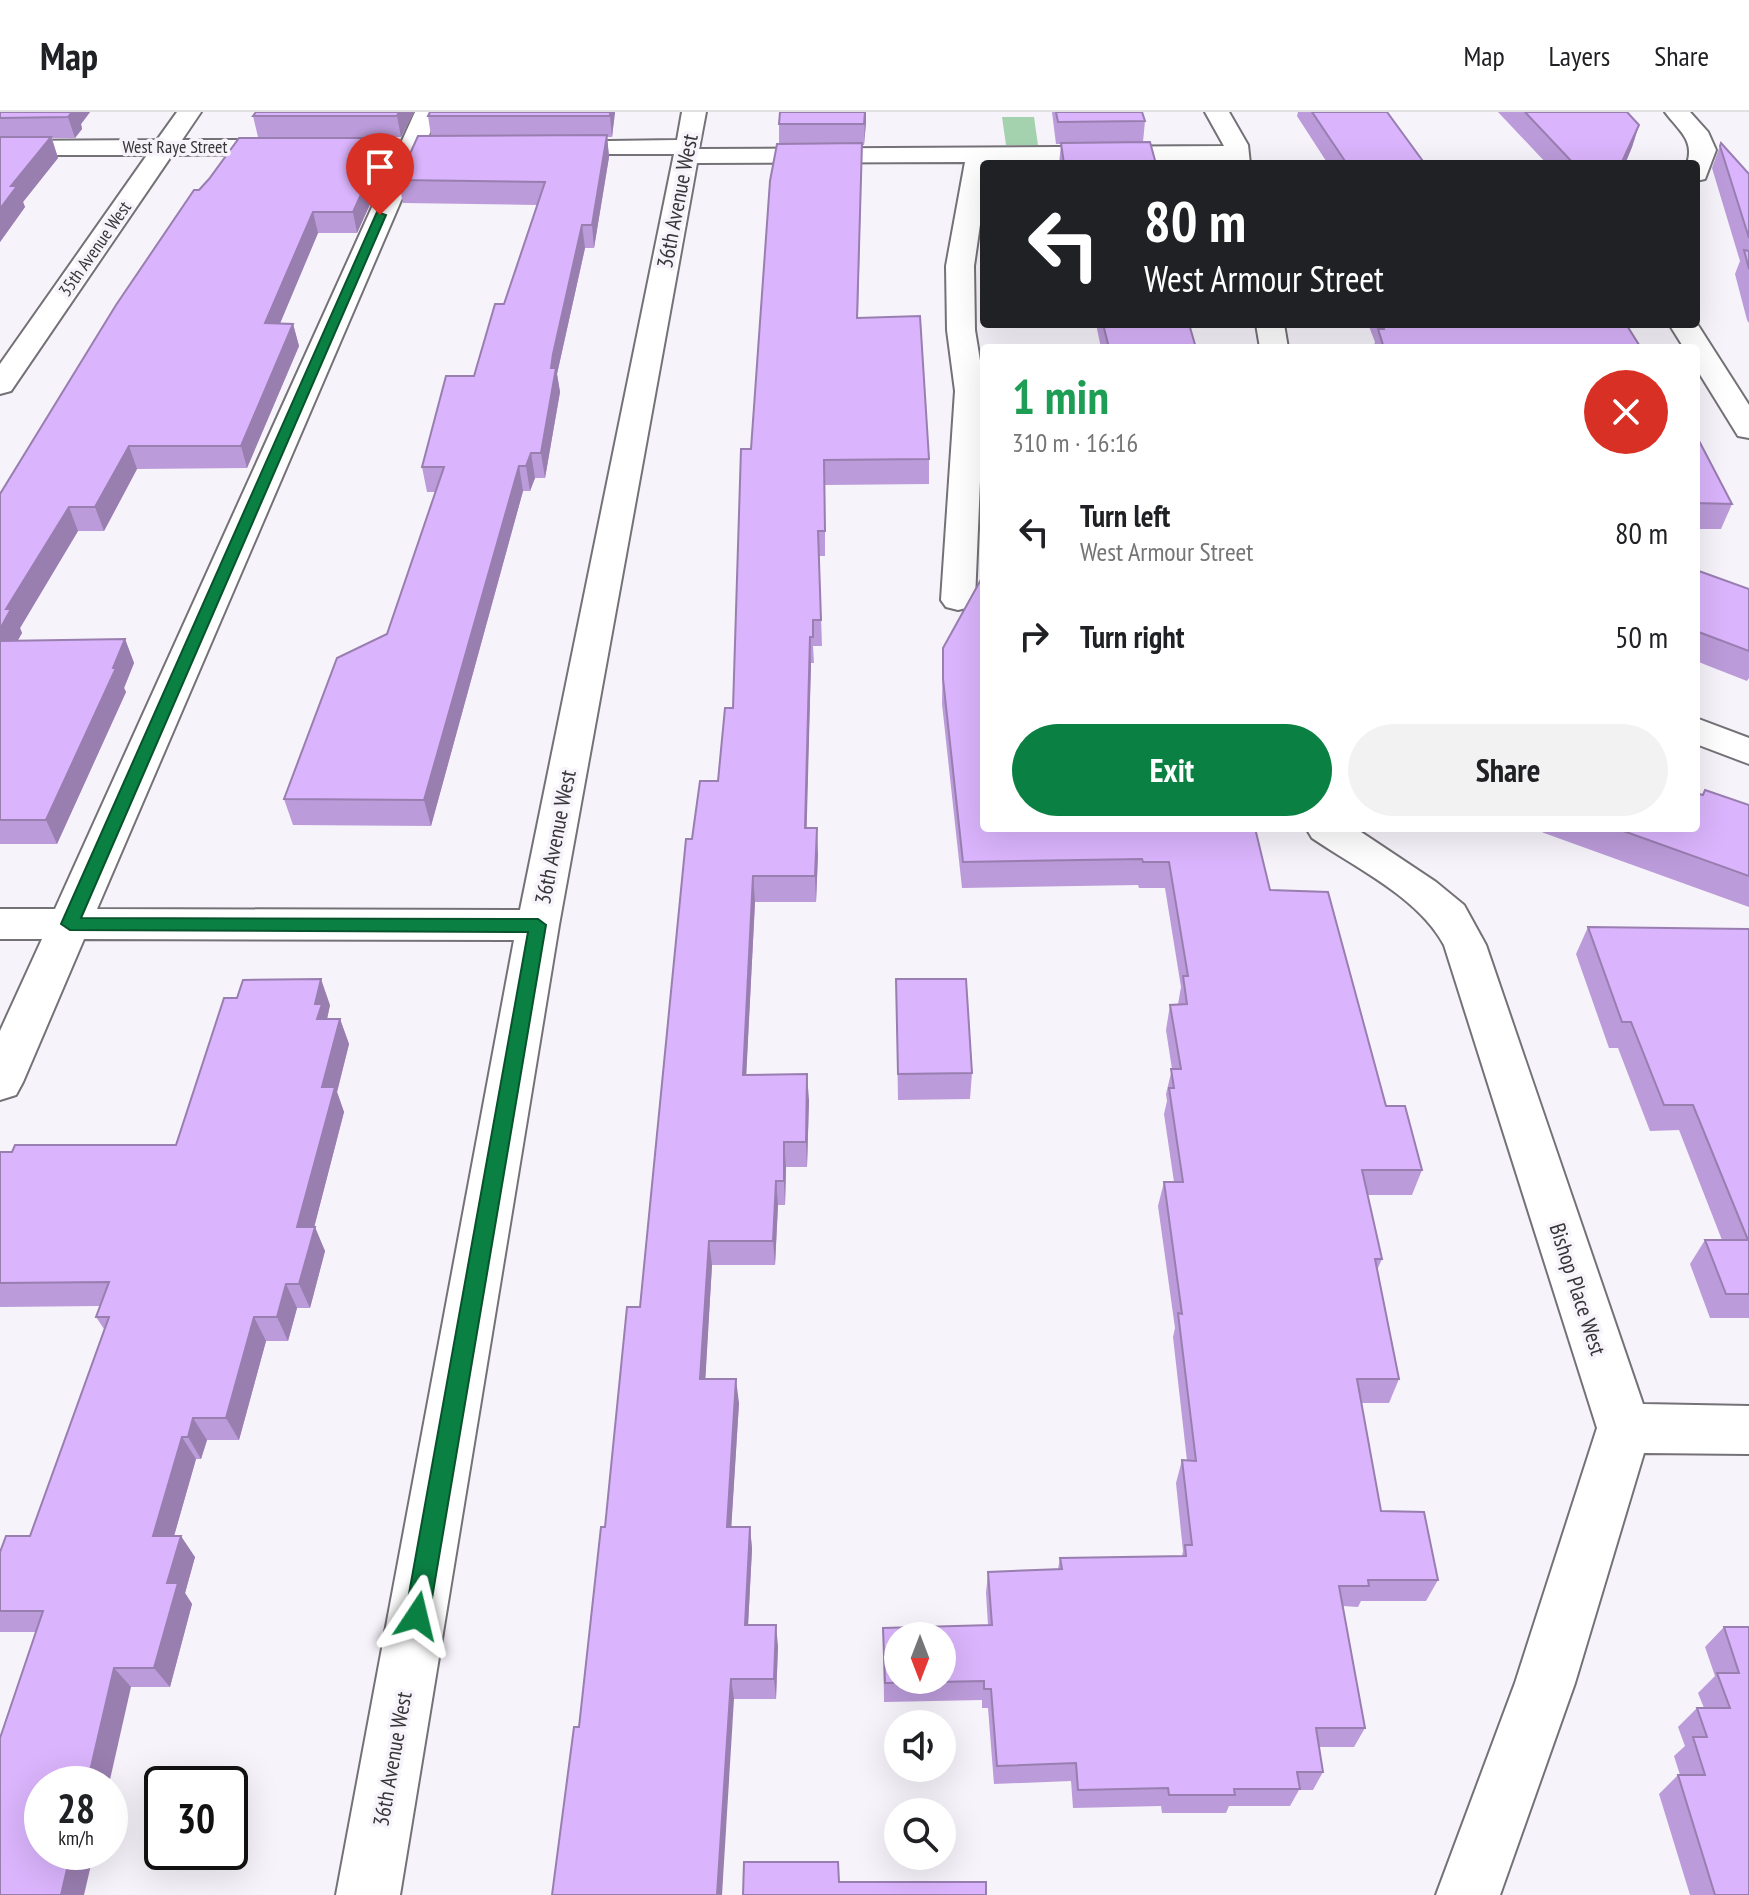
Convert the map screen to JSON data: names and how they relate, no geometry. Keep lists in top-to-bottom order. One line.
{"streets":{"street":["West Raye Street","36th Avenue West","35th Avenue West","Bishop Place West"]},"crossings":[["West Raye Street","35th Avenue West"]],"north":"bottom","page":{"header":"Map","nav":["Map","Layers","Share"],"turn":["80 m","West Armour Street"],"heading":["1 min","310 m · 16:16"],"list":[{"name":"Turn left","note":"West Armour Street","value":"80 m"},{"name":"Turn right","value":"50 m"}],"buttons":["Exit","Share"],"speed":"28 km/h","limit":"30"}}
